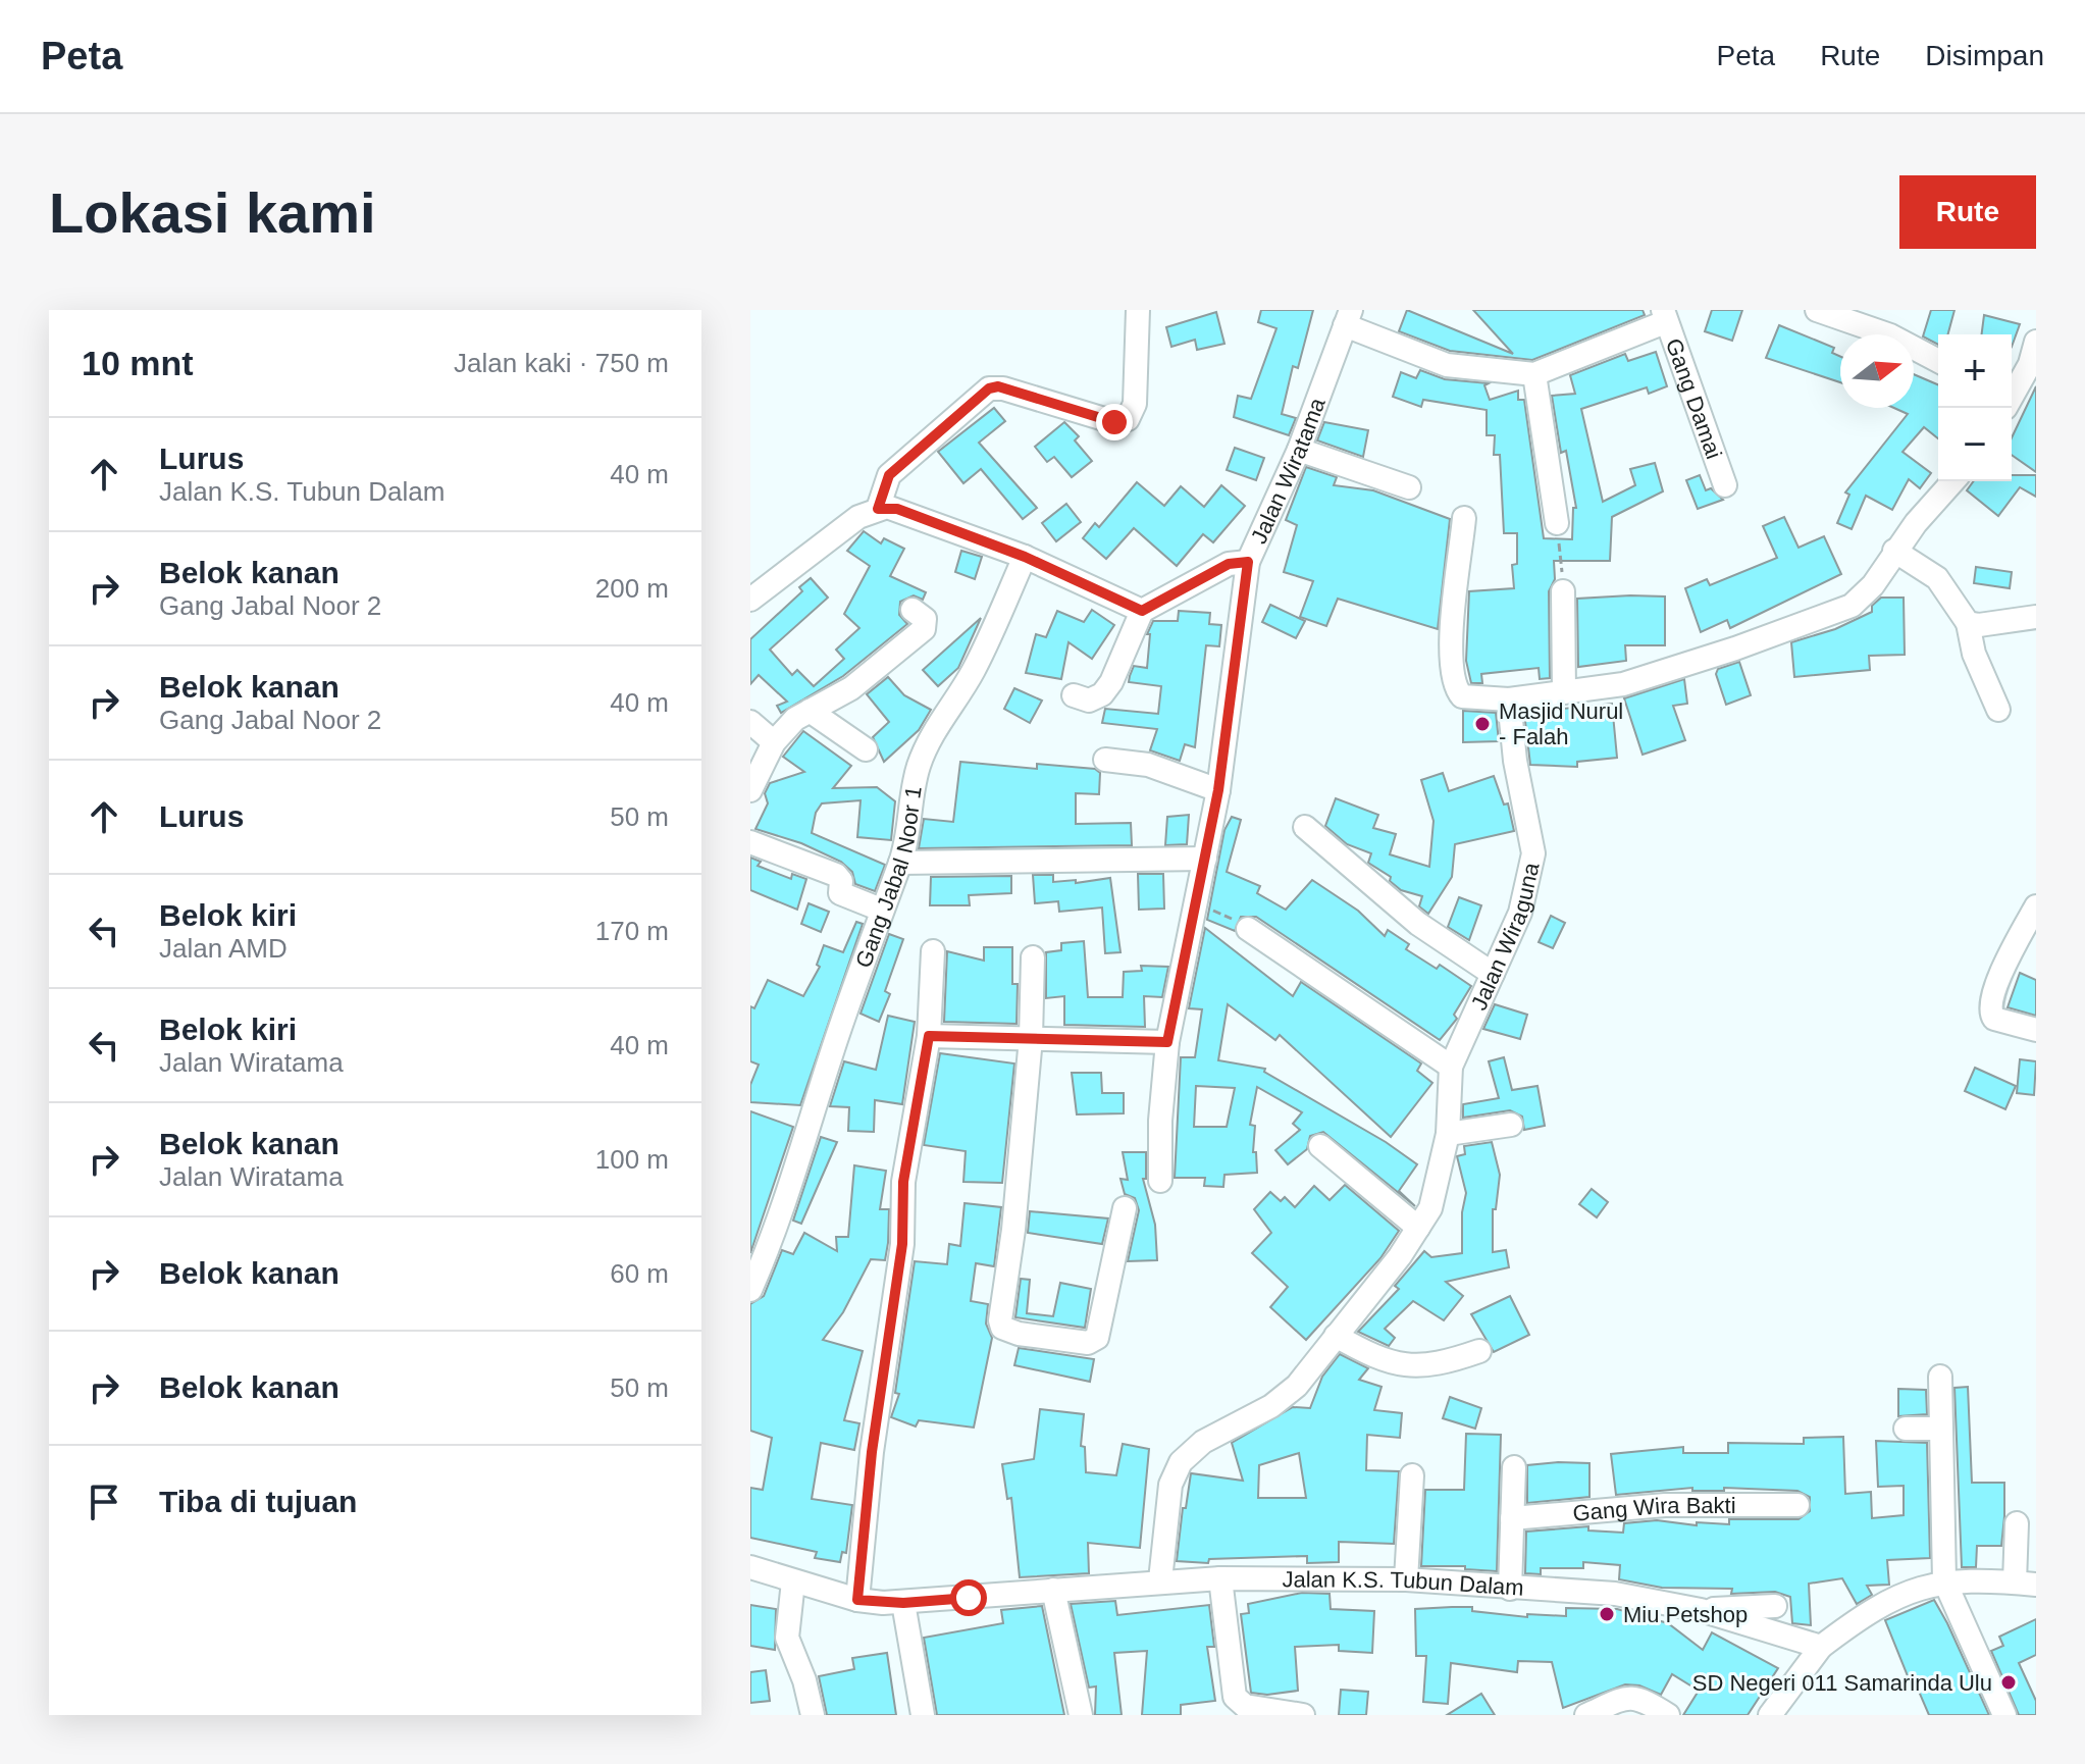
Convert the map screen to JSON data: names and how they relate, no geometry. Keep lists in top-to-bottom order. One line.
{"streets":{"street":["Gang Damai","Jalan Wiratama","Gang Jabal Noor 1","Jalan Wiraguna","Gang Wira Bakti","Jalan K.S. Tubun Dalam"]},"crossings":[["Jalan Wiraguna","Jalan K.S. Tubun Dalam"]],"places":["Masjid Nurul - Falah","Miu Petshop","SD Negeri 011 Samarinda Ulu"],"north":"right","page":{"header":"Peta","nav":["Peta","Rute","Disimpan"],"buttons":"Rute","title":"Lokasi kami","heading":["10 mnt","Jalan kaki · 750 m"],"map_buttons":["+","−"],"list":[["Lurus","Jalan K.S. Tubun Dalam","40 m"],["Belok kanan","Gang Jabal Noor 2","200 m"],["Belok kanan","Gang Jabal Noor 2","40 m"],["Lurus","50 m"],["Belok kiri","Jalan AMD","170 m"],["Belok kiri","Jalan Wiratama","40 m"],["Belok kanan","Jalan Wiratama","100 m"],["Belok kanan","60 m"],["Belok kanan","50 m"],"Tiba di tujuan"]}}
